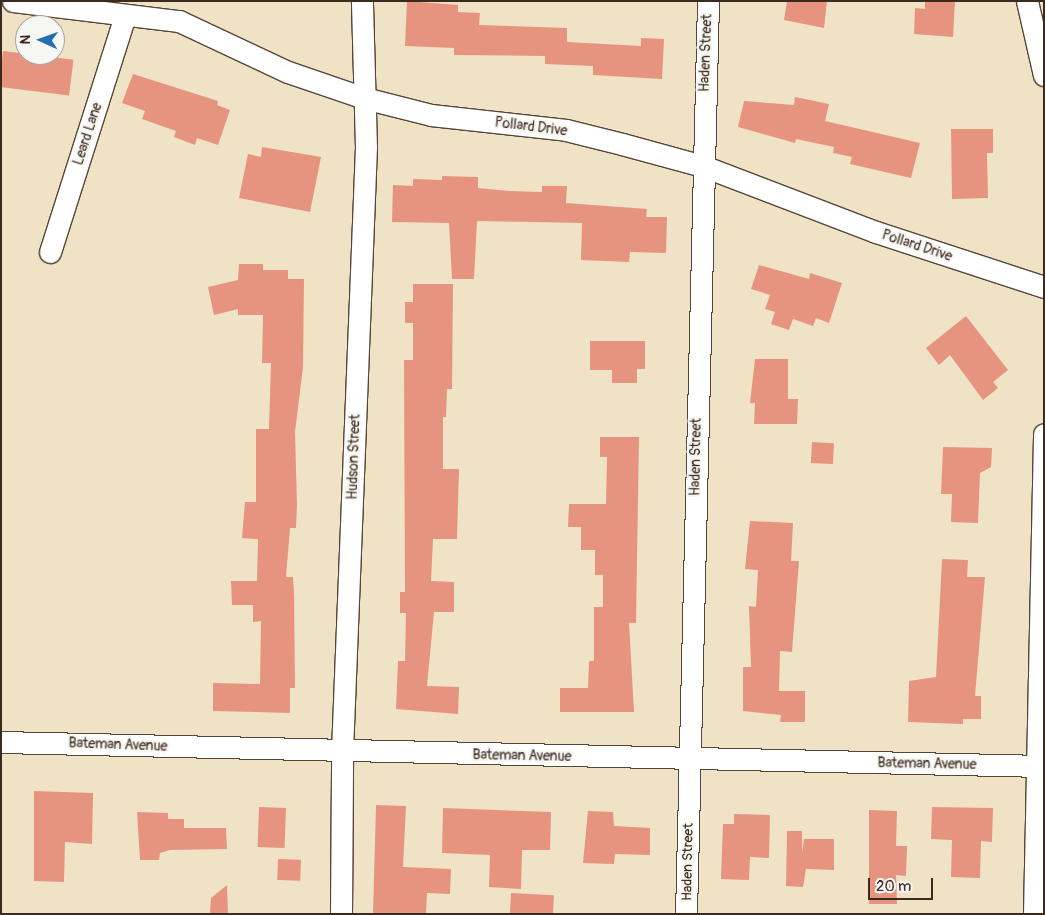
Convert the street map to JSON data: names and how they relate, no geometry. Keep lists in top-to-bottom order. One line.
{"streets":{"street":["Haden Street","Pollard Drive","Leard Lane","Hudson Street","Bateman Avenue"]},"crossings":[["Haden Street","Pollard Drive"],["Haden Street","Bateman Avenue"],["Pollard Drive","Leard Lane"],["Pollard Drive","Hudson Street"],["Hudson Street","Bateman Avenue"]],"scale_bar":"20 m","north":"left"}
